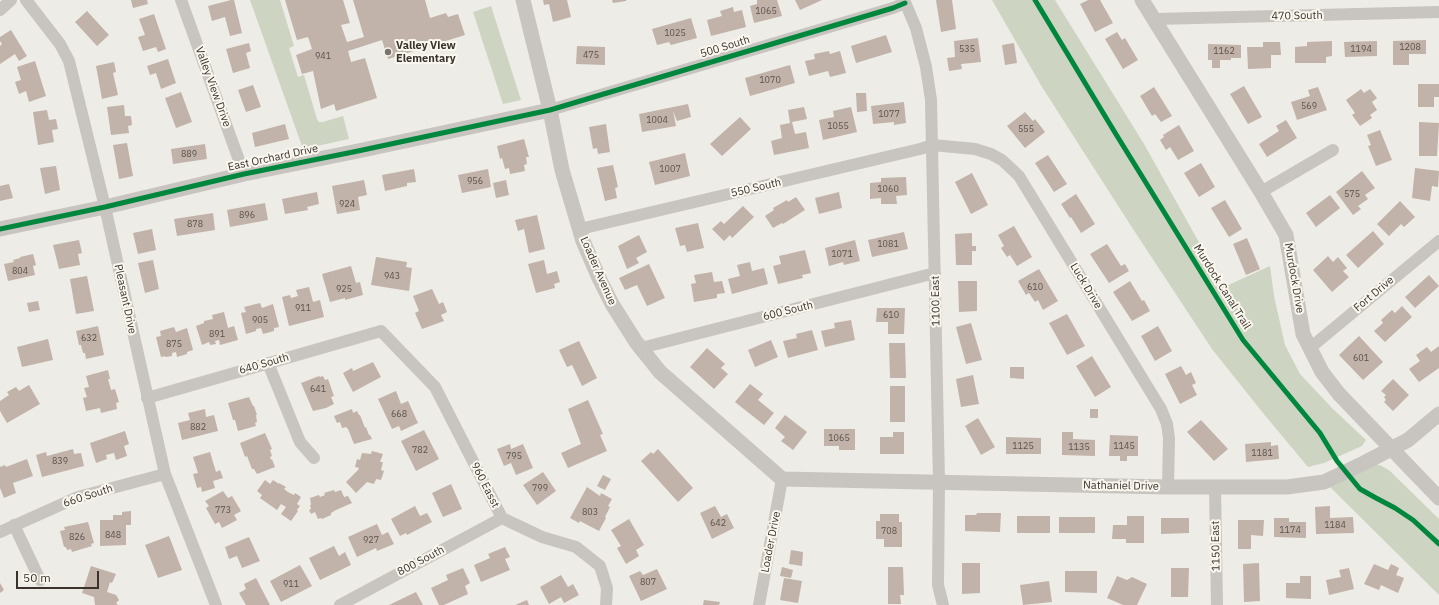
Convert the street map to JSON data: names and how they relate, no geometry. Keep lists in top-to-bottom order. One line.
{"streets":{"street":["470 South","500 South","Valley View Drive","East Orchard Drive","550 South","Loader Avenue","Murdock Drive","Luck Drive","Fort Drive","Pleasant Drive","1100 East","600 South","640 South","960 Easst","Nathaniel Drive","660 South","Loader Drive","1150 East","800 South"],"cycle path":["Murdock Canal Trail"]},"crossings":[["470 South","Murdock Drive"],["500 South","East Orchard Drive"],["500 South","Loader Avenue"],["500 South","1100 East"],["Valley View Drive","East Orchard Drive"],["East Orchard Drive","Loader Avenue"],["East Orchard Drive","Pleasant Drive"],["550 South","Loader Avenue"],["550 South","Luck Drive"],["550 South","1100 East"],["Loader Avenue","600 South"],["Loader Avenue","Nathaniel Drive"],["Loader Avenue","Loader Drive"],["Murdock Drive","Fort Drive"],["Murdock Drive","Nathaniel Drive"],["Luck Drive","1100 East"],["Luck Drive","Nathaniel Drive"],["Pleasant Drive","640 South"],["Pleasant Drive","660 South"],["1100 East","600 South"],["1100 East","Nathaniel Drive"],["640 South","960 Easst"],["960 Easst","800 South"],["Nathaniel Drive","Loader Drive"],["Nathaniel Drive","1150 East"]],"places":["Valley View Elementary"],"house_numbers":["1065","1025","1208","535","1194","1162","475","941","1070","569","1077","1004","1055","555","889","1007","956","1060","575","924","896","878","1081","1071","804","943","610","925","911","610","905","891","632","875","601","641","668","882","1065","1125","1145","1135","782","1181","795","839","799","773","803","642","1184","1174","708","848","826","927","807","911"],"scale_bar":"50 m"}
